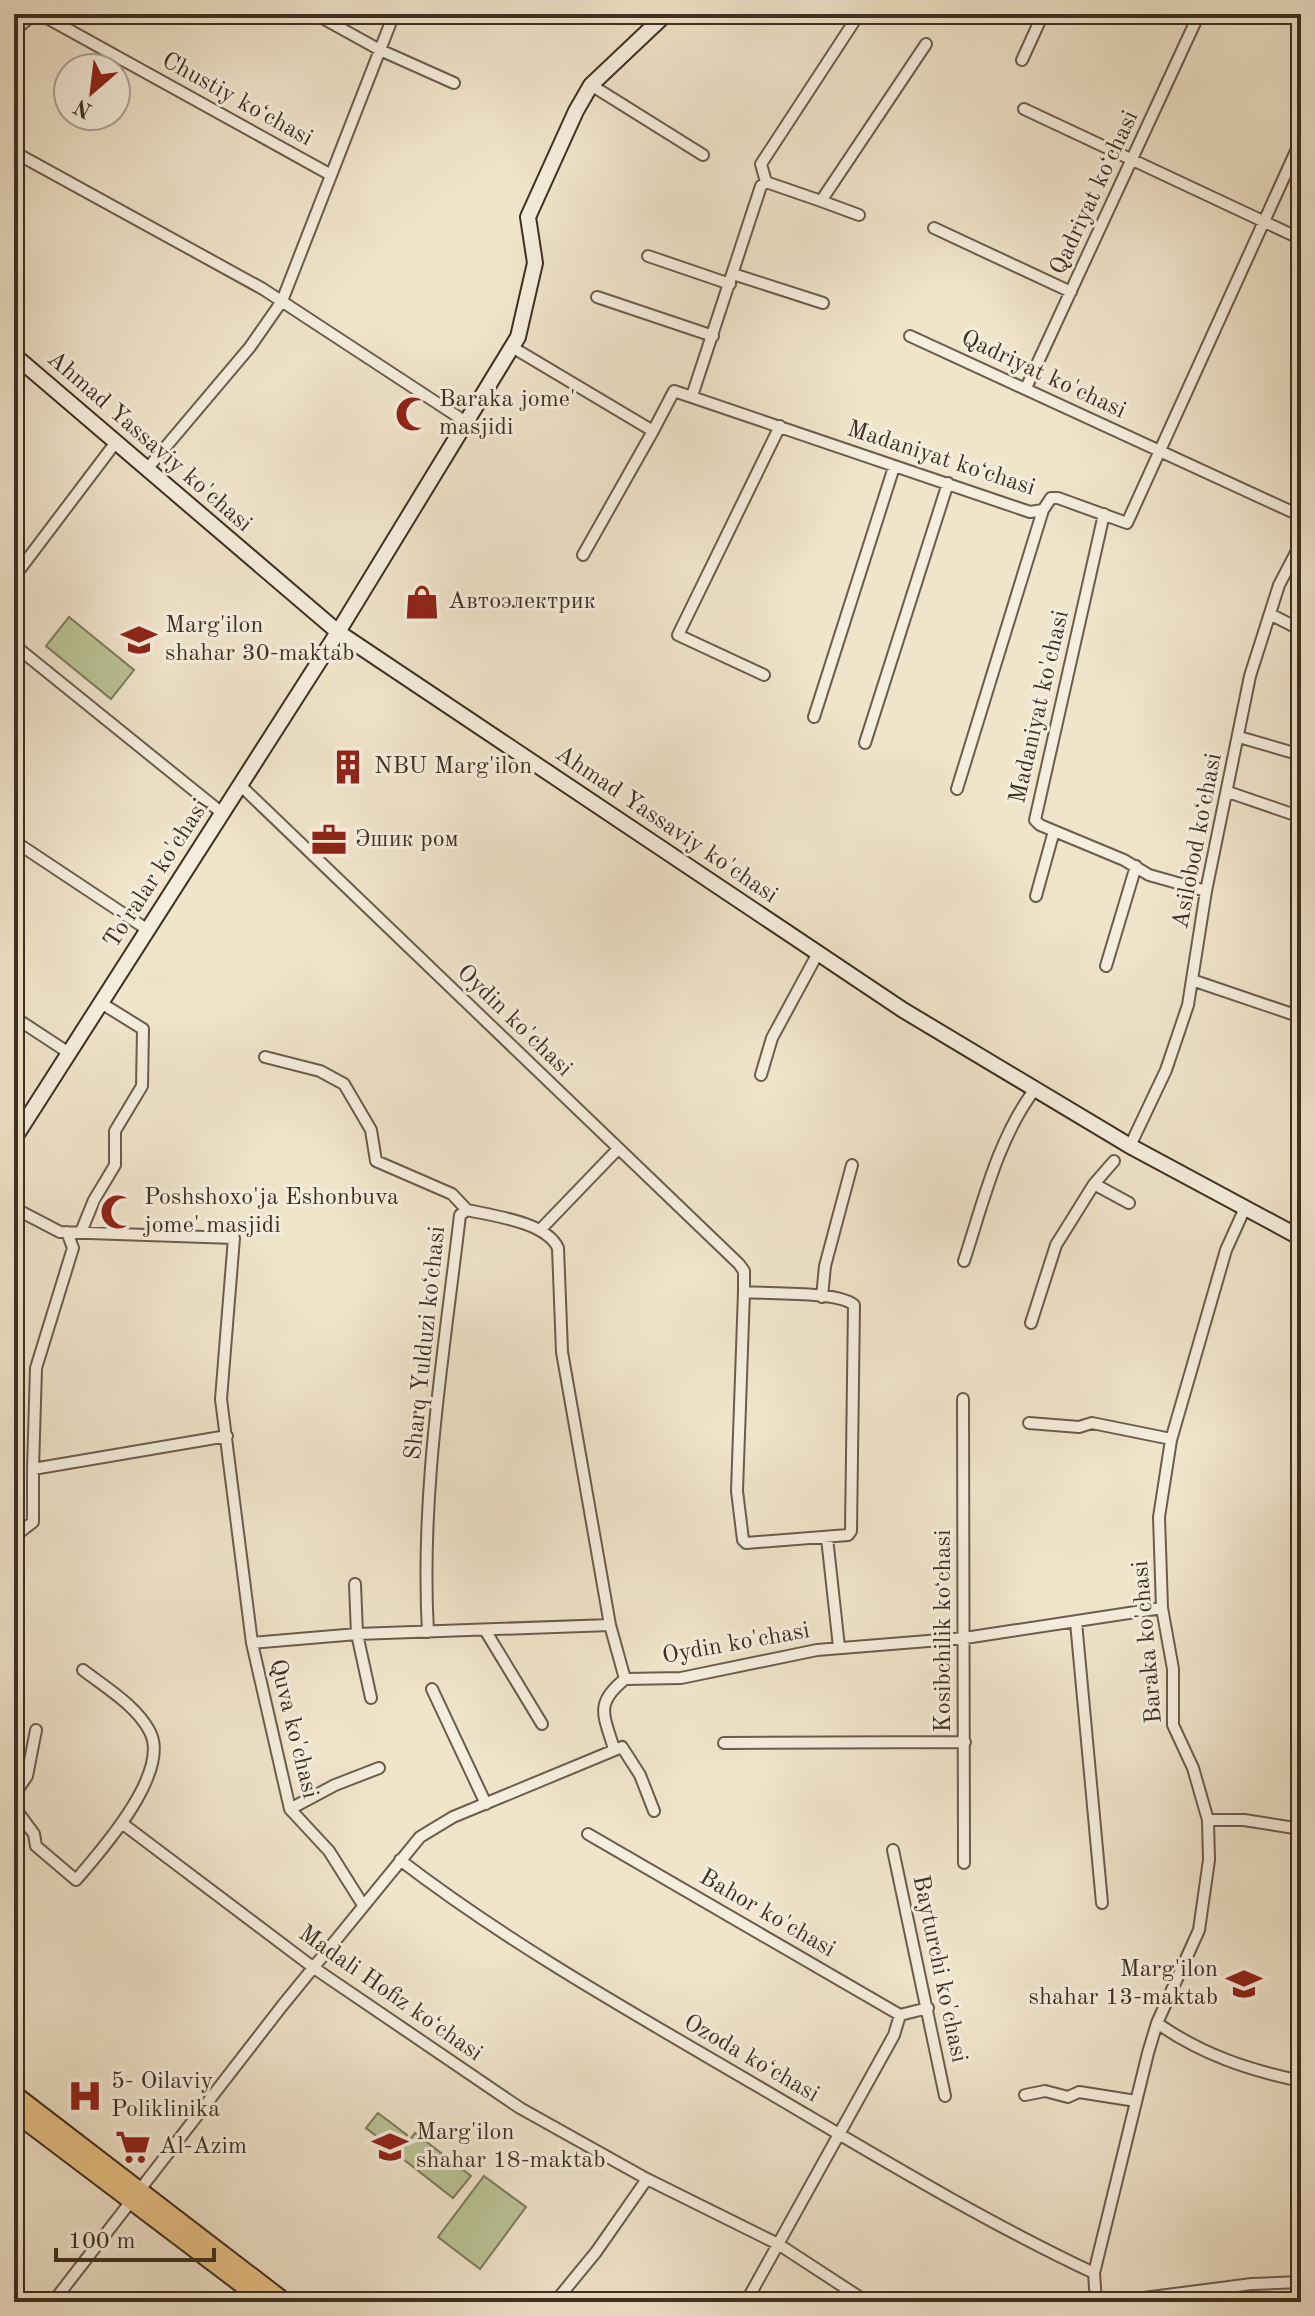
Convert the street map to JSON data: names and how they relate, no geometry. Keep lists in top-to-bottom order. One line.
{"streets":{"main road":["Ahmad Yassaviy ko'chasi","To'ralar ko'chasi"],"street":["Chustiy koʻchasi","Qadriyat koʻchasi","Qadriyat ko'chasi","Madaniyat koʻchasi","Madaniyat ko'chasi","Asilobod koʻchasi","Oydin ko'chasi","Sharq Yulduzi koʻchasi","Kosibchilik koʻchasi","Baraka ko'chasi","Quva ko'chasi","Bahor ko'chasi","Bayturchi ko'chasi","Madali Hofiz koʻchasi","Ozoda koʻchasi"]},"crossings":[["Chustiy koʻchasi","Ahmad Yassaviy ko'chasi"],["Qadriyat koʻchasi","Qadriyat ko'chasi"],["Qadriyat ko'chasi","Madaniyat koʻchasi"],["Ahmad Yassaviy ko'chasi","Asilobod koʻchasi"],["Ahmad Yassaviy ko'chasi","To'ralar ko'chasi"],["Ahmad Yassaviy ko'chasi","Baraka ko'chasi"],["Madaniyat koʻchasi","Madaniyat ko'chasi"],["Madaniyat ko'chasi","Asilobod koʻchasi"],["To'ralar ko'chasi","Oydin ko'chasi"],["Oydin ko'chasi","Kosibchilik koʻchasi"],["Oydin ko'chasi","Baraka ko'chasi"],["Baraka ko'chasi","Ozoda koʻchasi"]],"places":{"mosque":["Baraka jome' masjidi","Poshshoxo'ja Eshonbuva jome' masjidi"],"shop":["Автоэлектрик"],"school or university":["Marg'ilon shahar 30-maktab","Marg'ilon shahar 13-maktab","Marg'ilon shahar 18-maktab"],"building":["NBU Marg'ilon"],"office":["Эшик ром"],"hospital":["5- Oilaviy Poliklinika"],"supermarket":["Al-Azim"]},"scale_bar":"100 m","north":"bottom left"}
